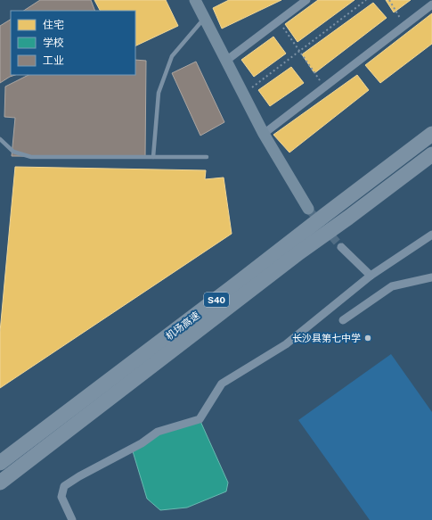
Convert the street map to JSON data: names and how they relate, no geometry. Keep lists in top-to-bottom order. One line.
{"streets":{"highway":["S40","机场高速"]},"places":["长沙县第七中学"],"legend":["住宅","学校","工业"]}
